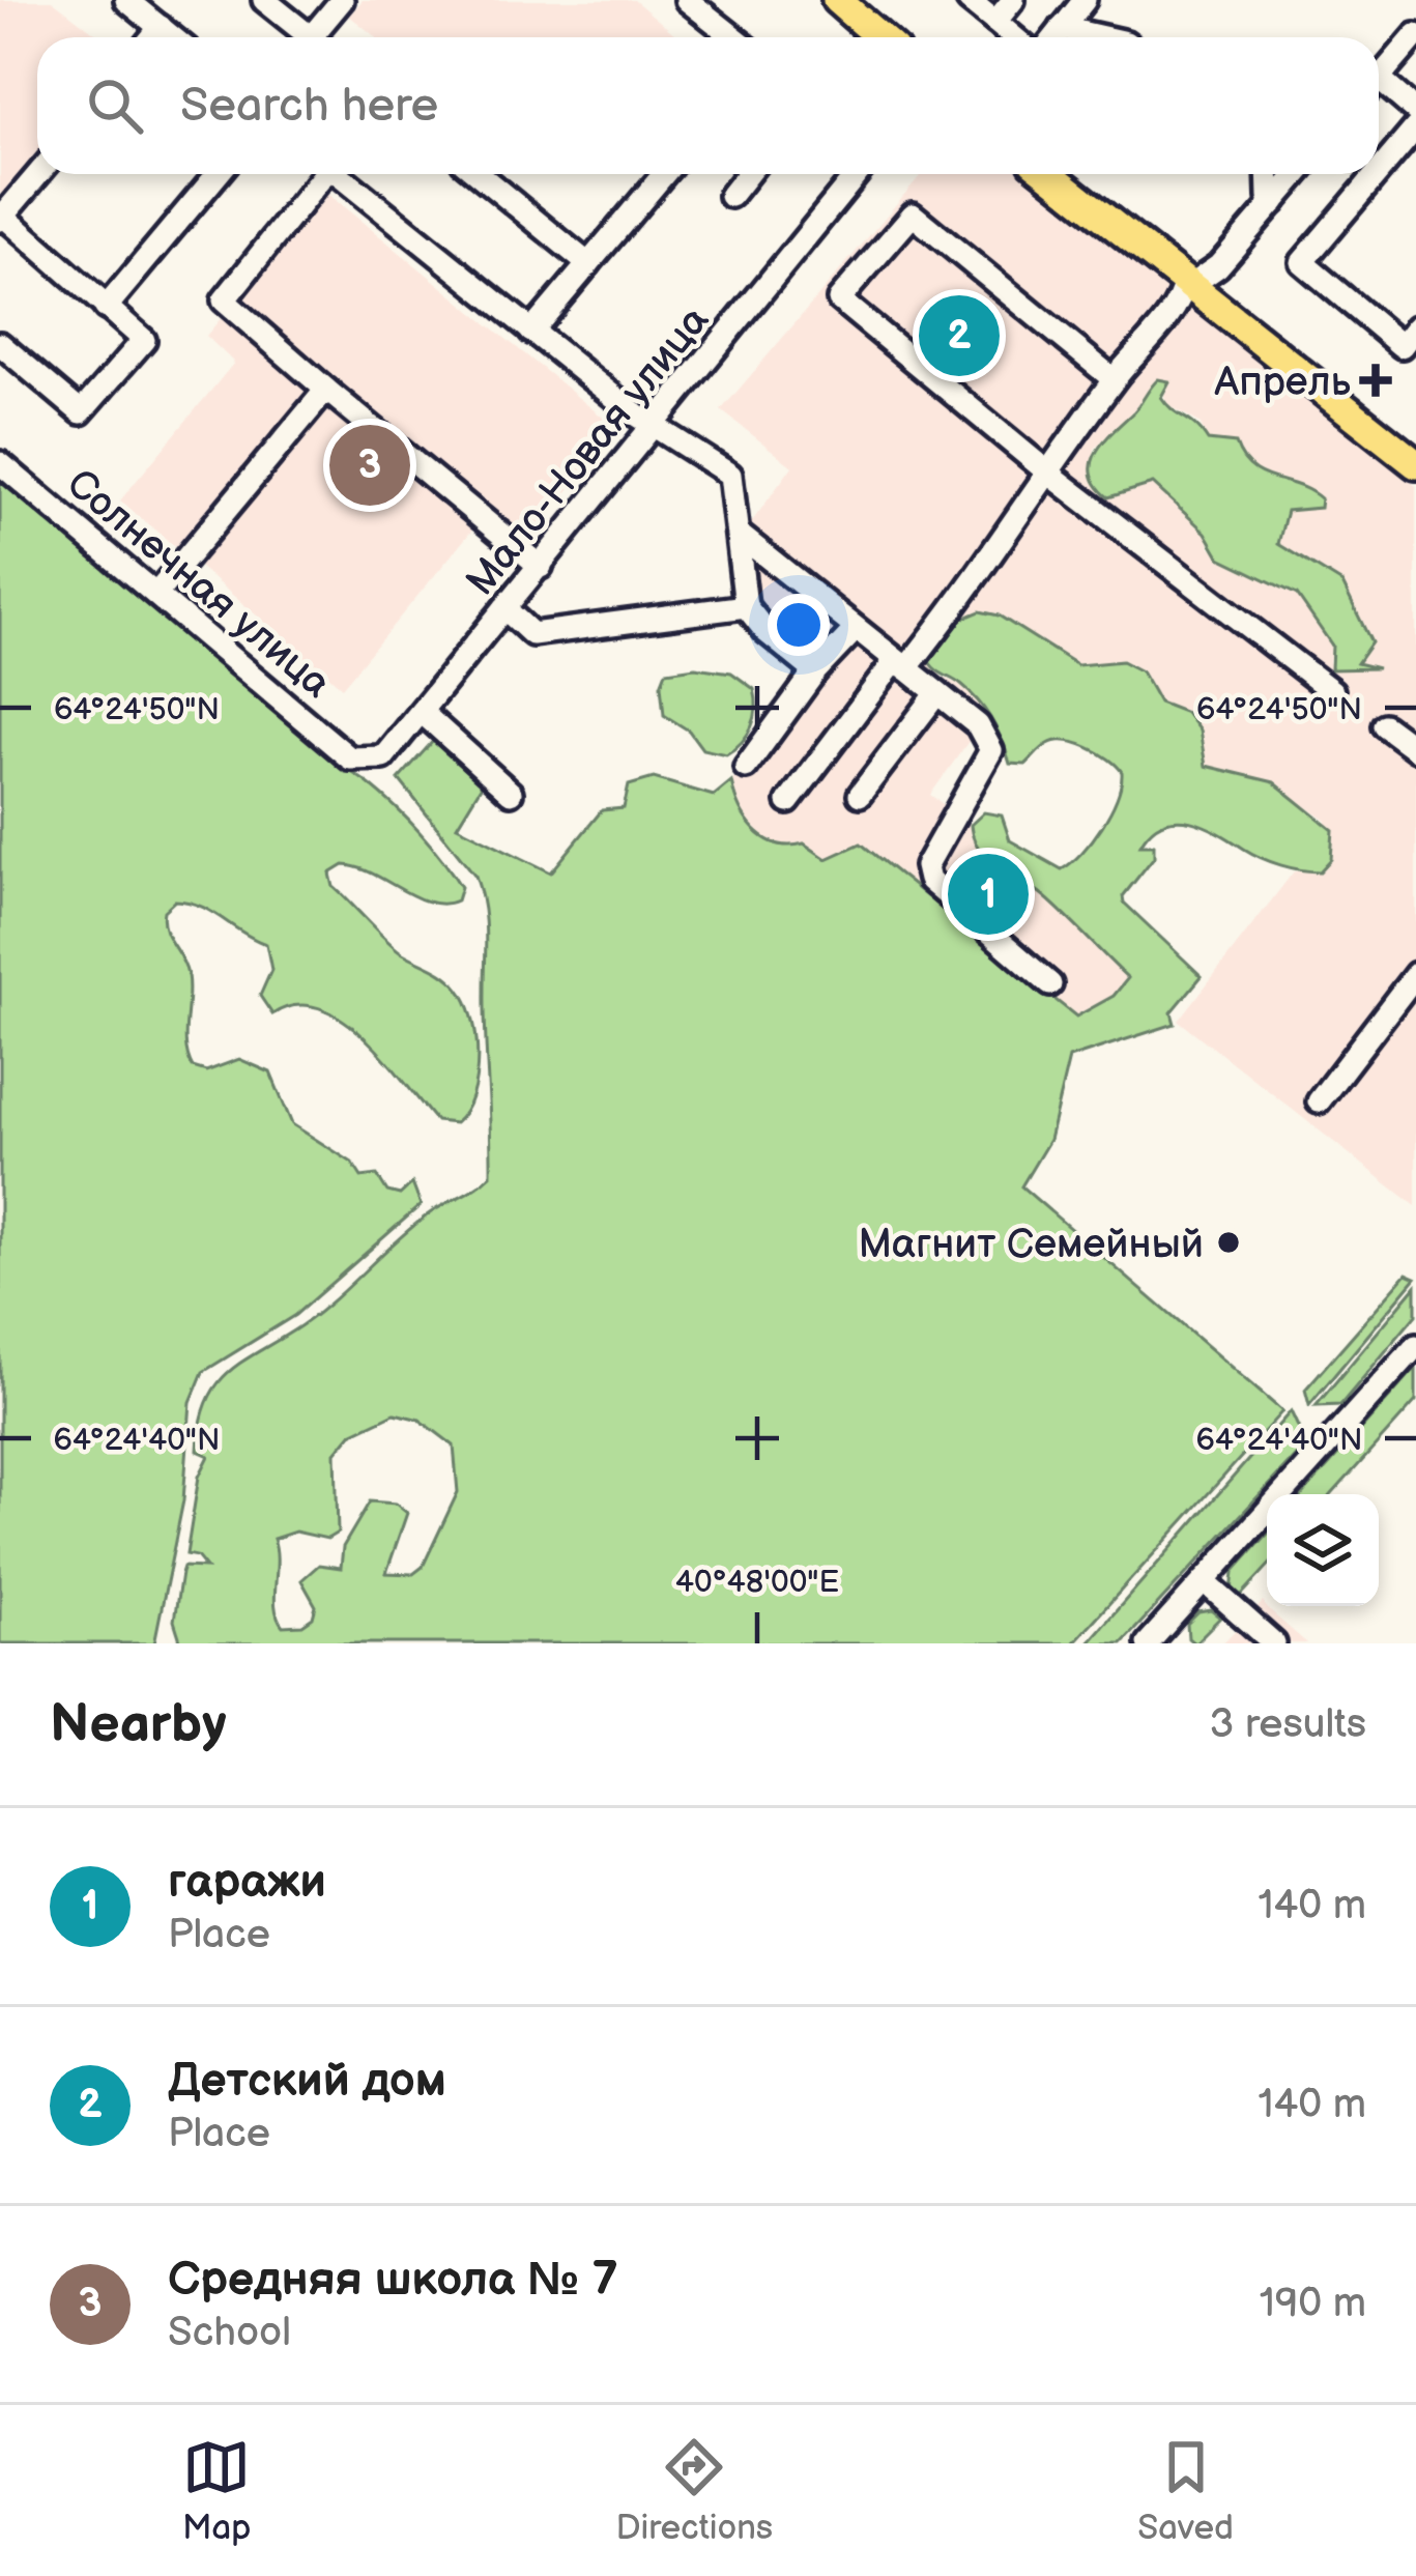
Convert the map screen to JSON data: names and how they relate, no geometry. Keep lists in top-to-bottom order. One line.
{"streets":{"street":["Мало-Новая улица","Солнечная улица"]},"crossings":[["Мало-Новая улица","Солнечная улица"]],"places":{"health":["Апрель"],"other":["Магнит Семейный"]},"page":{"search":"Search here","pins":["2","3","1"],"heading":["Nearby","3 results"],"list":[{"mark":"1","name":"гаражи","note":"Place","value":"140 m"},{"mark":"2","name":"Детский дом","note":"Place","value":"140 m"},{"mark":"3","name":"Средняя школа № 7","note":"School","value":"190 m"}],"nav":["Map","Directions","Saved"]},"coordinates":["64°24'50\"N","64°24'40\"N","40°48'00\"E"]}
